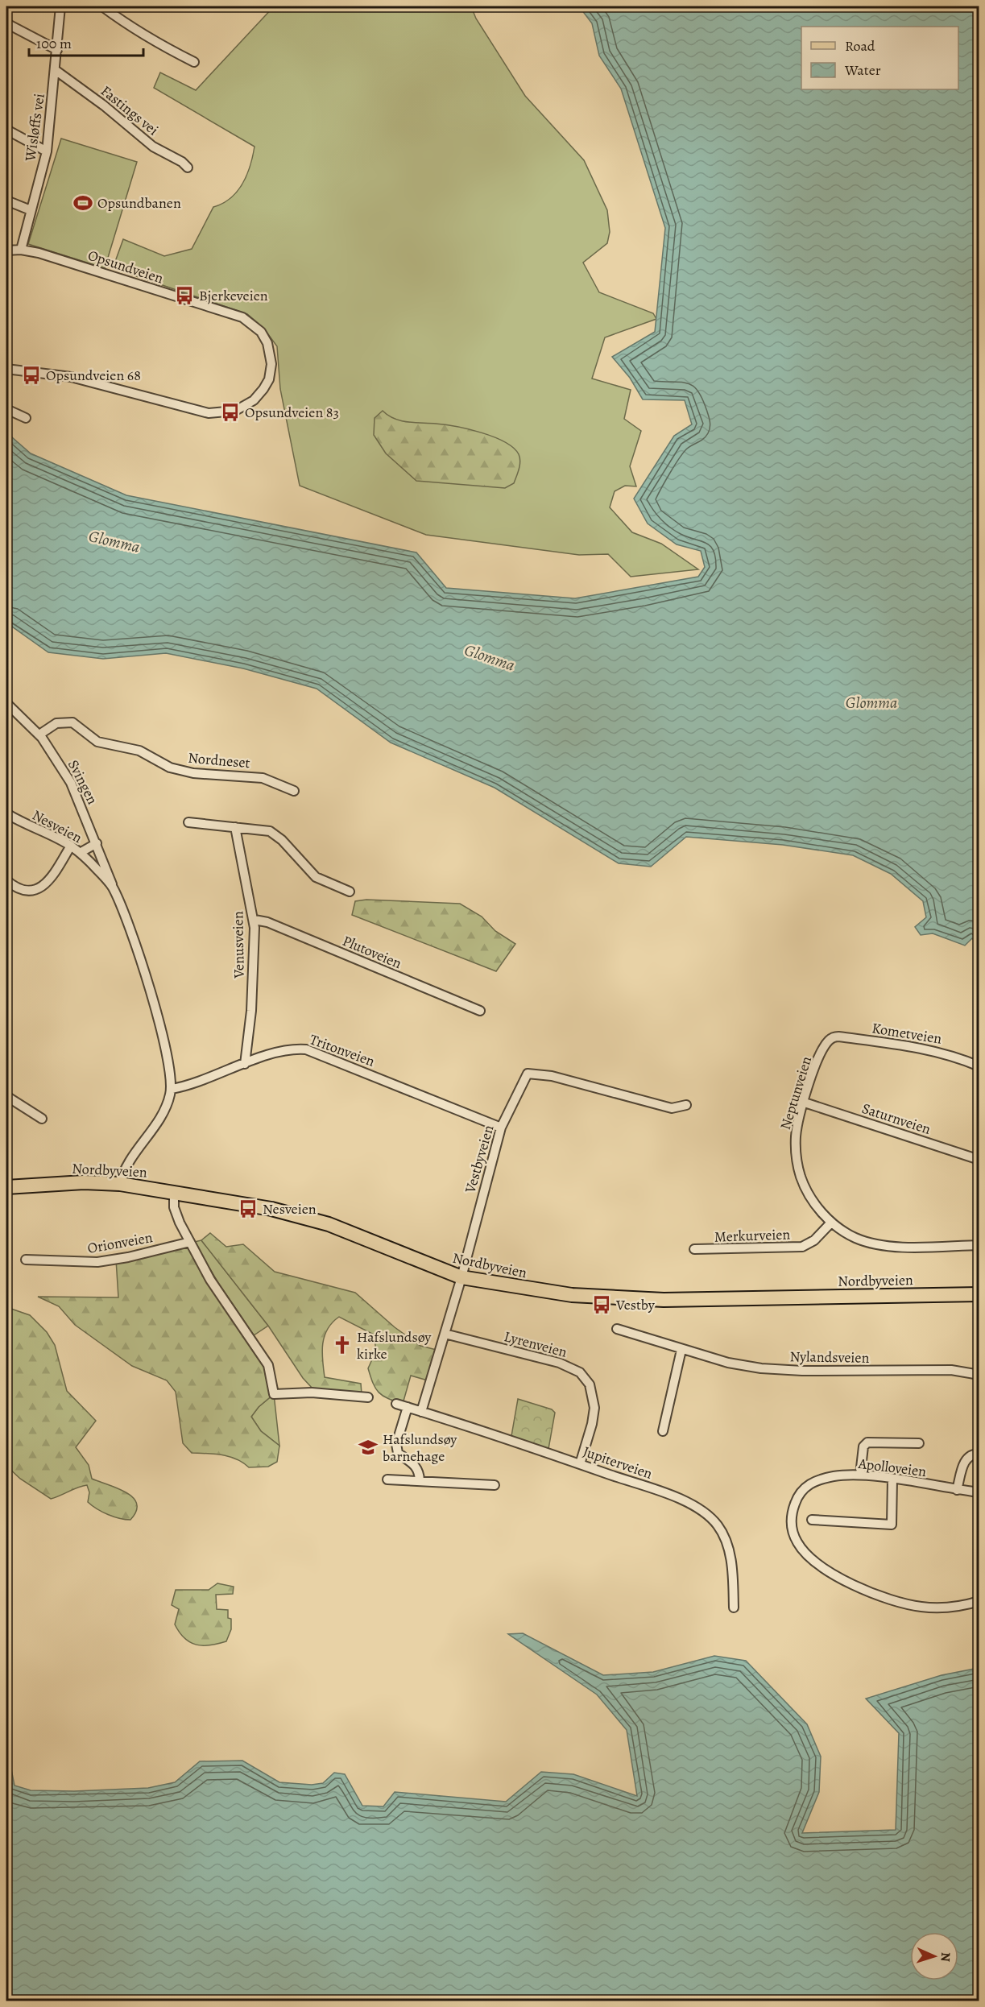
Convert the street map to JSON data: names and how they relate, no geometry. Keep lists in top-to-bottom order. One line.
{"streets":{"main road":["Nordbyveien"],"street":["Fastings vei","Wisløffs vei","Opsundveien","Nordneset","Svingen","Nesveien","Venusveien","Plutoveien","Kometveien","Tritonveien","Neptunveien","Saturnveien","Vestbyveien","Merkurveien","Orionveien","Lyrenveien","Nylandsveien","Jupiterveien","Apolloveien"]},"crossings":[["Fastings vei","Wisløffs vei"],["Wisløffs vei","Opsundveien"],["Nordneset","Svingen"],["Svingen","Nesveien"],["Nesveien","Tritonveien"],["Venusveien","Plutoveien"],["Venusveien","Tritonveien"],["Kometveien","Neptunveien"],["Tritonveien","Vestbyveien"],["Neptunveien","Saturnveien"],["Neptunveien","Merkurveien"],["Vestbyveien","Nordbyveien"],["Vestbyveien","Lyrenveien"],["Vestbyveien","Jupiterveien"],["Lyrenveien","Jupiterveien"]],"water":["Glomma"],"places":{"sports":["Opsundbanen"],"bus stop":["Bjerkeveien","Opsundveien 68","Opsundveien 83","Nesveien","Vestby"],"church":["Hafslundsøy kirke"],"school or university":["Hafslundsøy barnehage"]},"legend":["Road","Water"],"scale_bar":"100 m","north":"right"}
